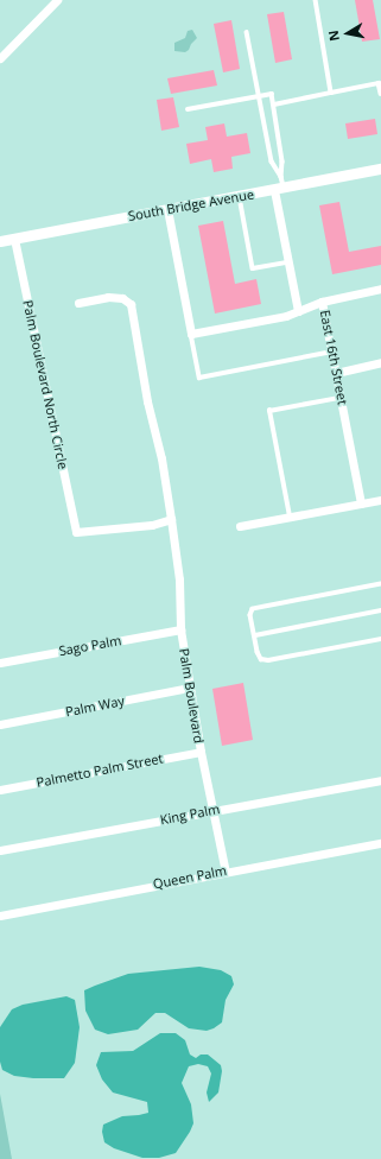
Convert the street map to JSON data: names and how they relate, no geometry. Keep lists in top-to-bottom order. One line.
{"streets":{"street":["South Bridge Avenue","East 16th Street","Palm Boulevard North Circle","Sago Palm","Palm Boulevard","Palm Way","Palmetto Palm Street","King Palm","Queen Palm"]},"crossings":[["South Bridge Avenue","East 16th Street"],["South Bridge Avenue","Palm Boulevard North Circle"],["Palm Boulevard North Circle","Palm Boulevard"],["Sago Palm","Palm Boulevard"],["Palm Boulevard","Palm Way"],["Palm Boulevard","Palmetto Palm Street"],["Palm Boulevard","King Palm"],["Palm Boulevard","Queen Palm"]],"north":"left"}
